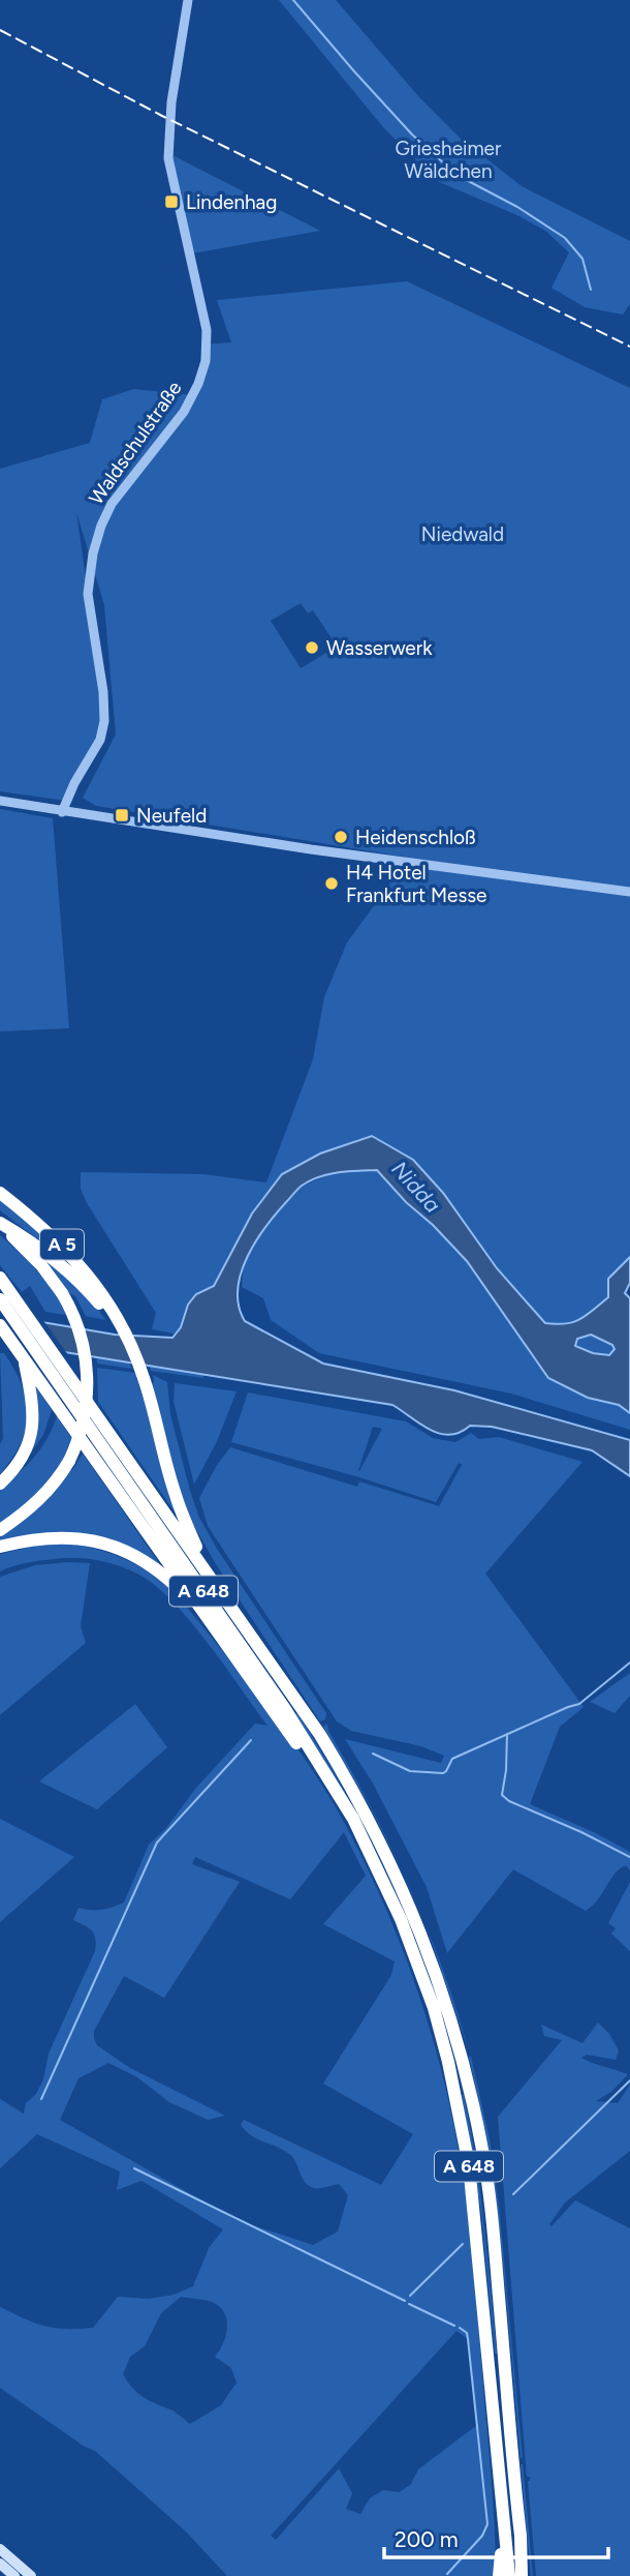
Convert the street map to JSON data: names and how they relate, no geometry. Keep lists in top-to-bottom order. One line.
{"streets":{"highway":["A 5","A 648"],"street":["Waldschulstraße"]},"crossings":[["A 5","A 648"]],"water":["Nidda"],"parks":["Griesheimer Wäldchen","Niedwald"],"places":{"transit":["Lindenhag","Neufeld"],"other":["Wasserwerk","Heidenschloß","H4 Hotel Frankfurt Messe"]},"scale_bar":"200 m"}
